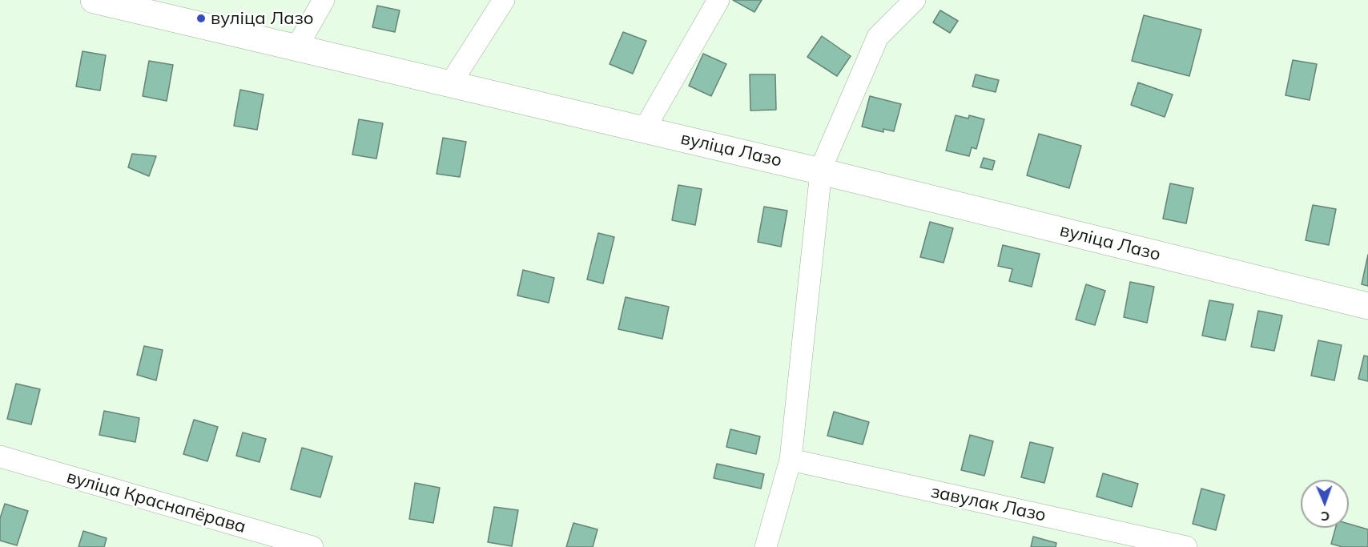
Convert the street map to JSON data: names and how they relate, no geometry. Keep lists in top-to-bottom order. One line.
{"streets":{"main road":["вуліца Лазо"],"street":["вуліца Краснапёрава","завулак Лазо"]},"places":["вуліца Лазо"],"north":"bottom"}
